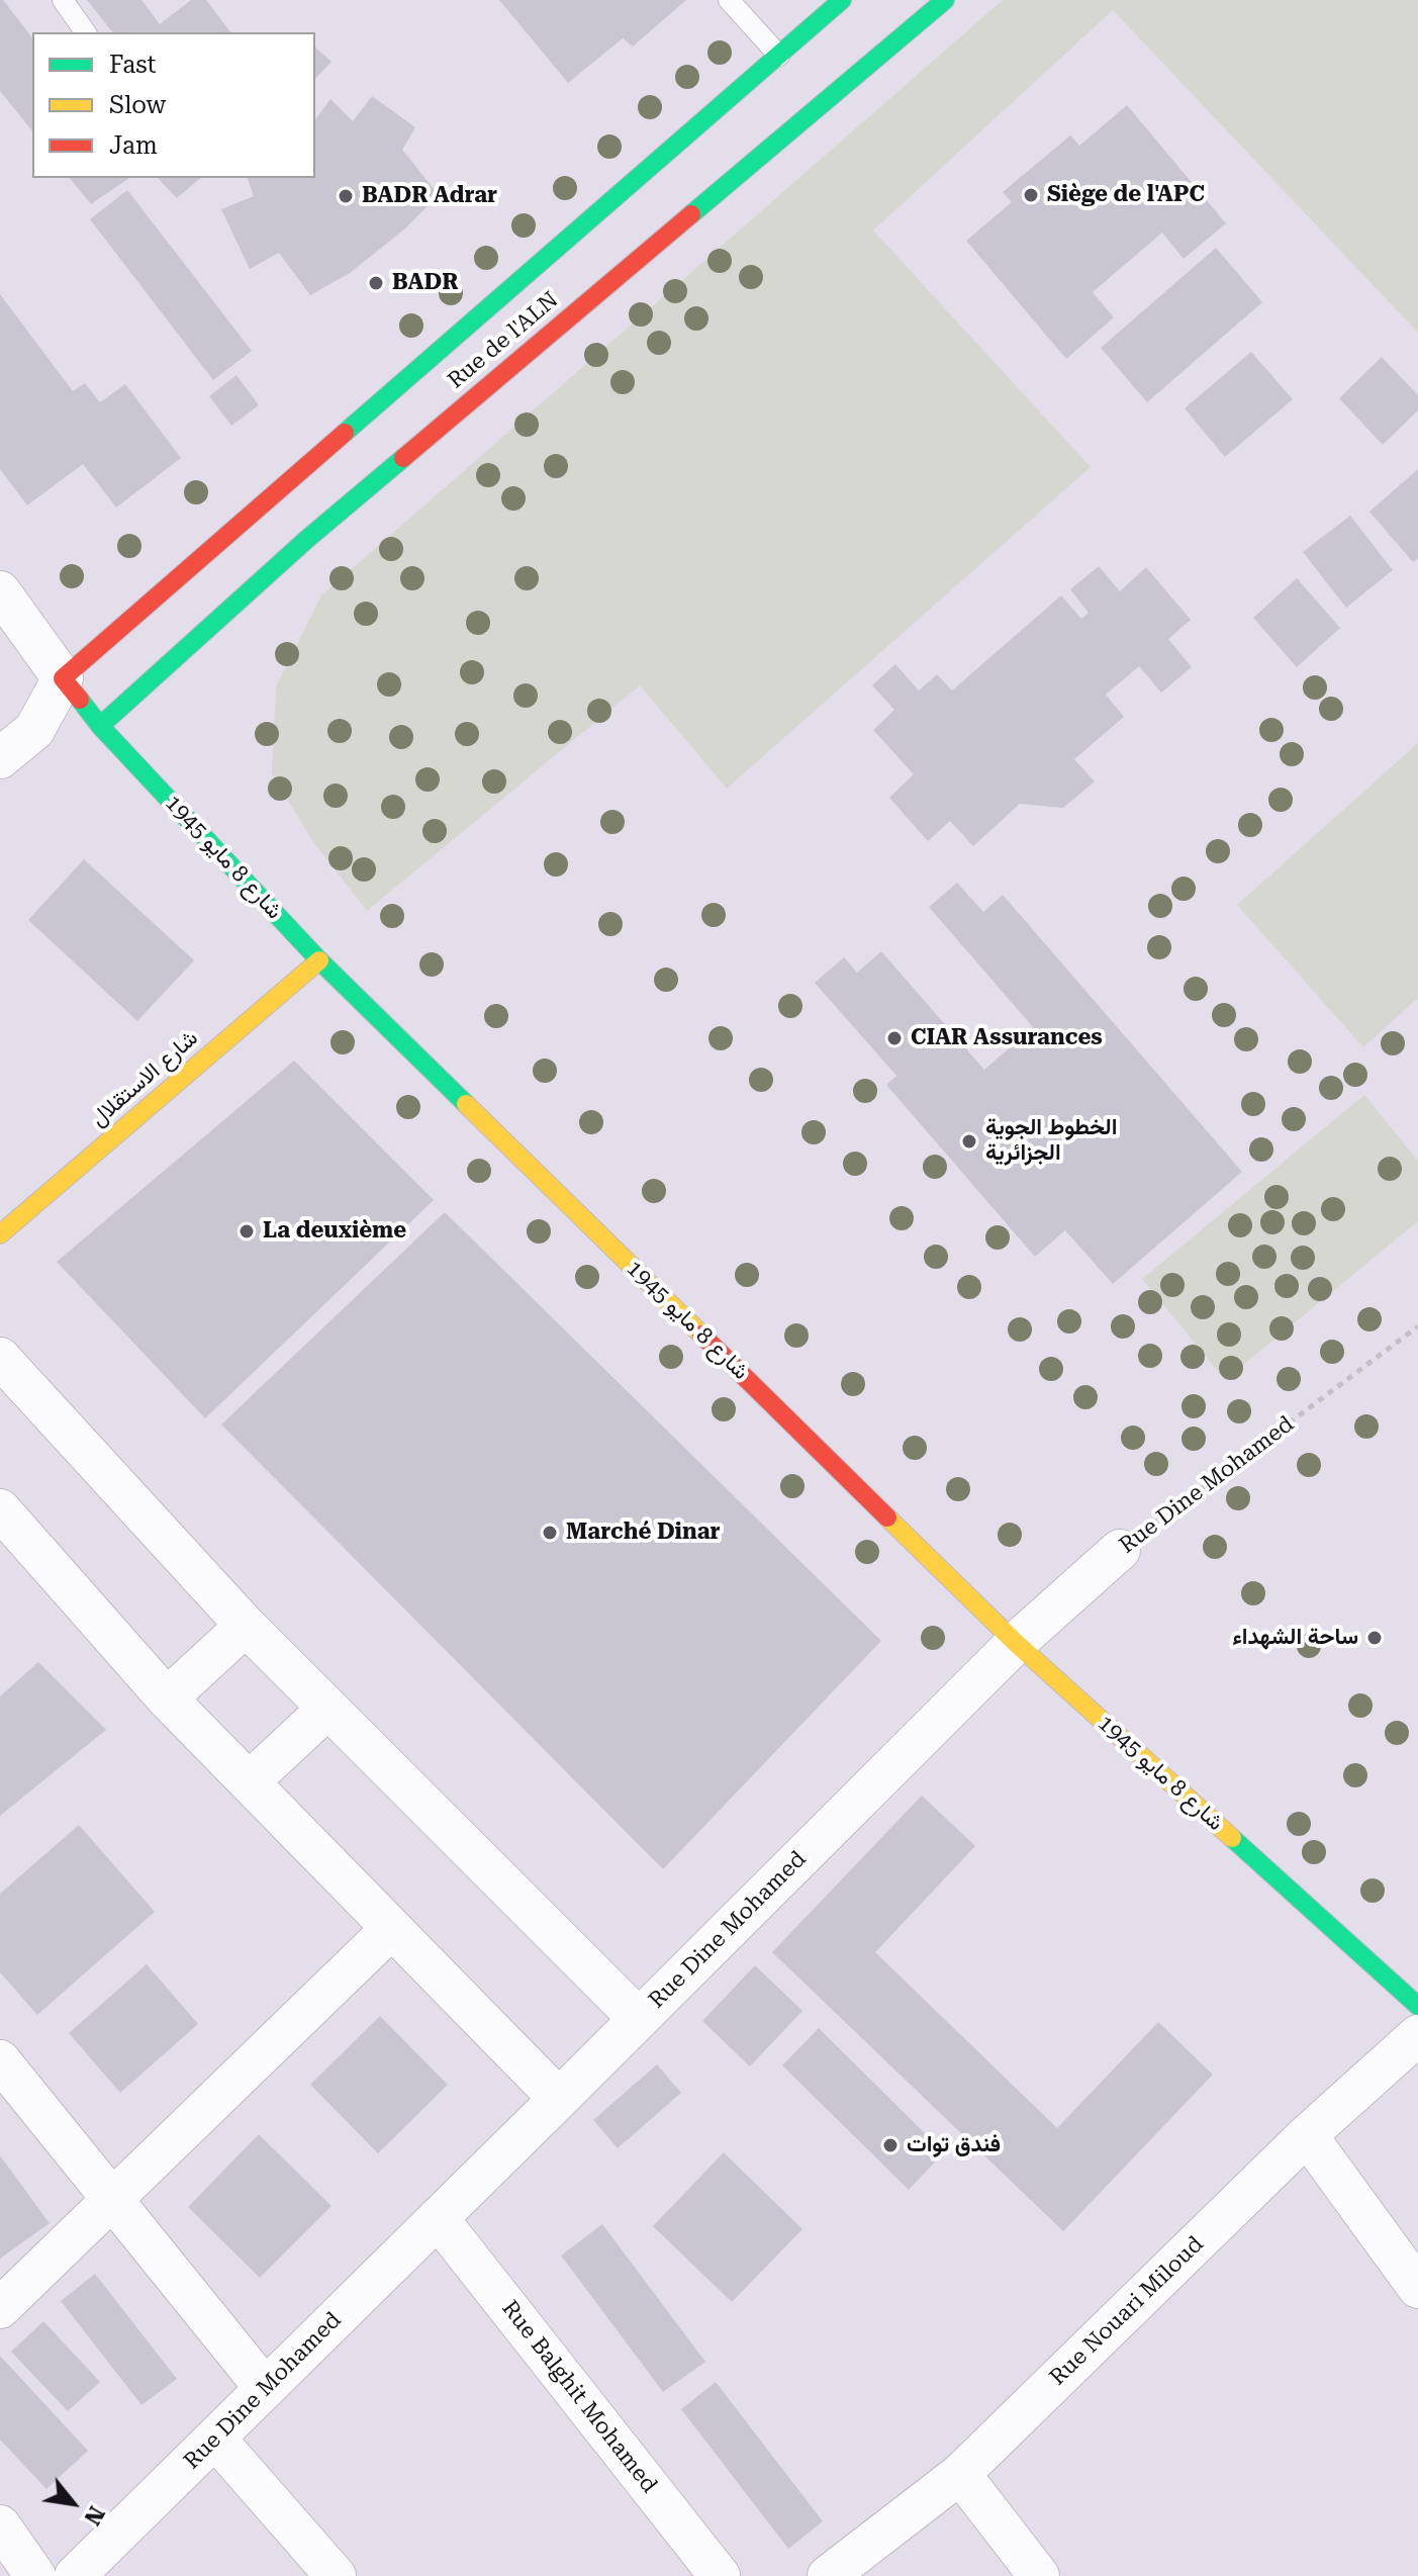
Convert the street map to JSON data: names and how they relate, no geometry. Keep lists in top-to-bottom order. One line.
{"streets":{"street":["Rue de l'ALN","شارع 8 مايو 1945","شارع الاستقلال","Rue Dine Mohamed","Rue Nouari Miloud","Rue Balghit Mohamed"]},"crossings":[["Rue de l'ALN","شارع 8 مايو 1945"],["شارع 8 مايو 1945","شارع الاستقلال"],["شارع 8 مايو 1945","Rue Dine Mohamed"],["Rue Dine Mohamed","Rue Balghit Mohamed"]],"places":["Siège de l'APC","BADR Adrar","BADR","CIAR Assurances","الخطوط الجوية الجزائرية","La deuxième","Marché Dinar","ساحة الشهداء","فندق توات"],"legend":["Fast","Slow","Jam"],"north":"bottom right"}
